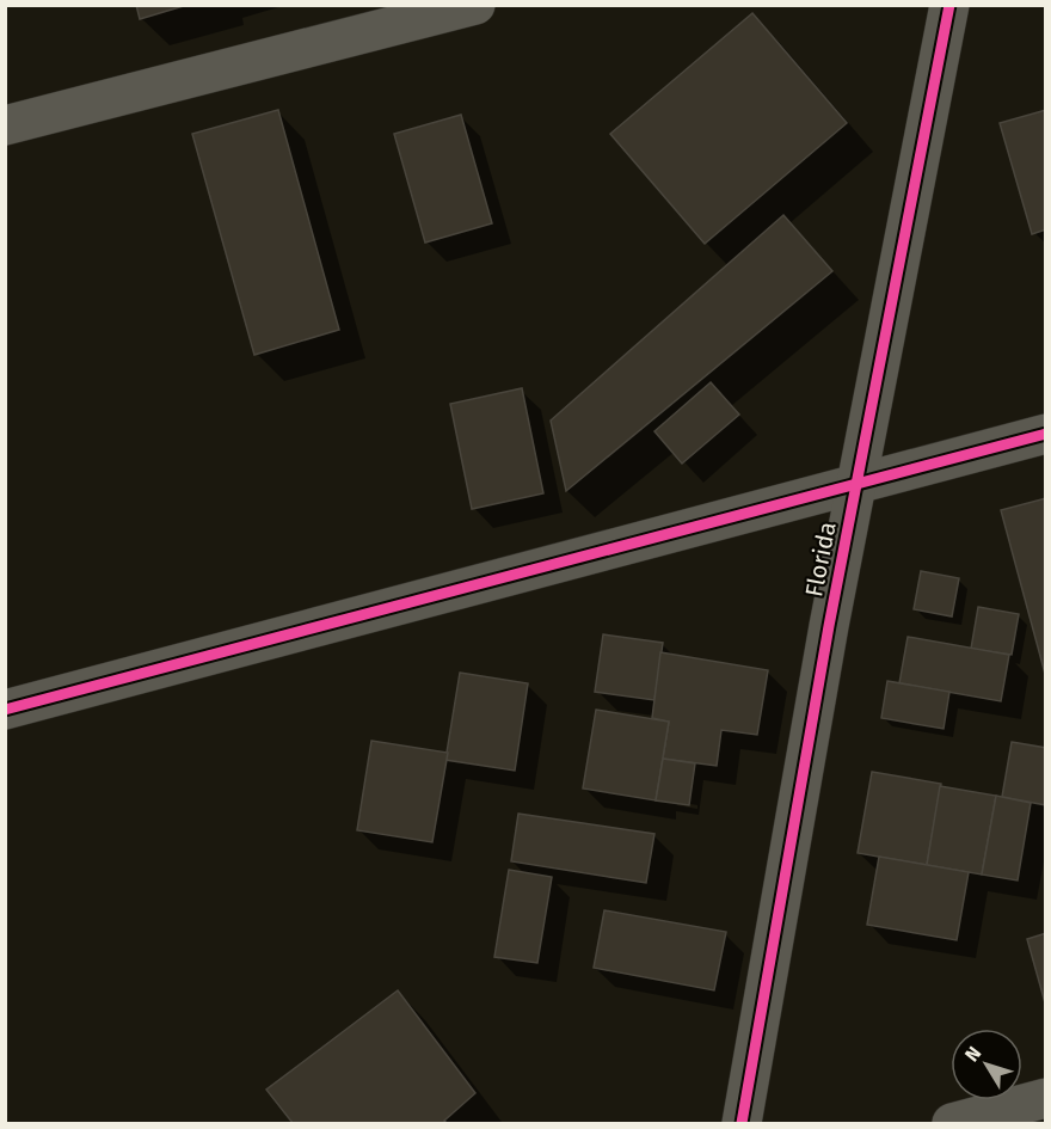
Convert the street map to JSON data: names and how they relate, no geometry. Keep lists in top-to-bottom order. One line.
{"streets":{"street":["Florida"]},"north":"top left"}
